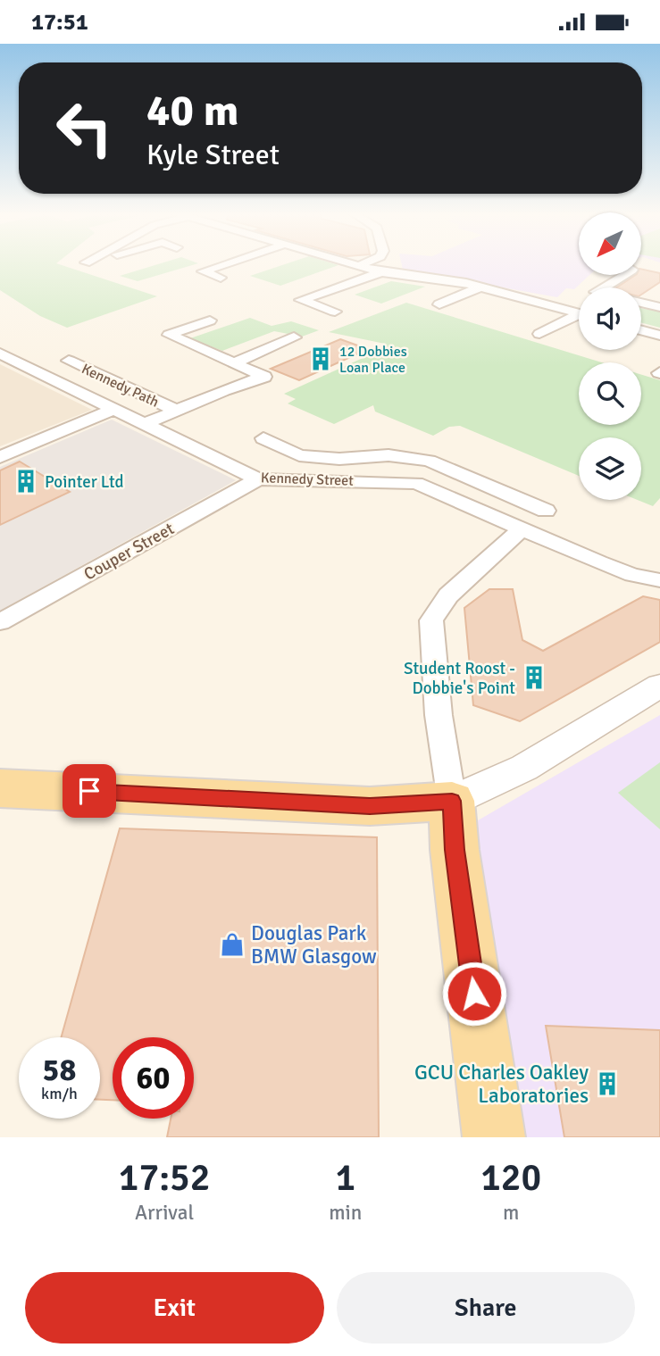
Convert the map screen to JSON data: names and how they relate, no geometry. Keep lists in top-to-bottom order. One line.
{"streets":{"street":["Kennedy Path","Kennedy Street","Couper Street"]},"crossings":[["Kennedy Path","Kennedy Street"],["Kennedy Street","Couper Street"]],"places":{"building":["12 Dobbies Loan Place","Pointer Ltd","Student Roost - Dobbie's Point","GCU Charles Oakley Laboratories"],"shop":["Douglas Park BMW Glasgow"]},"north":"bottom left","page":{"status":"17:51","turn":["40 m","Kyle Street"],"speed":"58 km/h","limit":"60","eta":["17:52","Arrival","1","min","120","m"],"buttons":["Exit","Share"]}}
